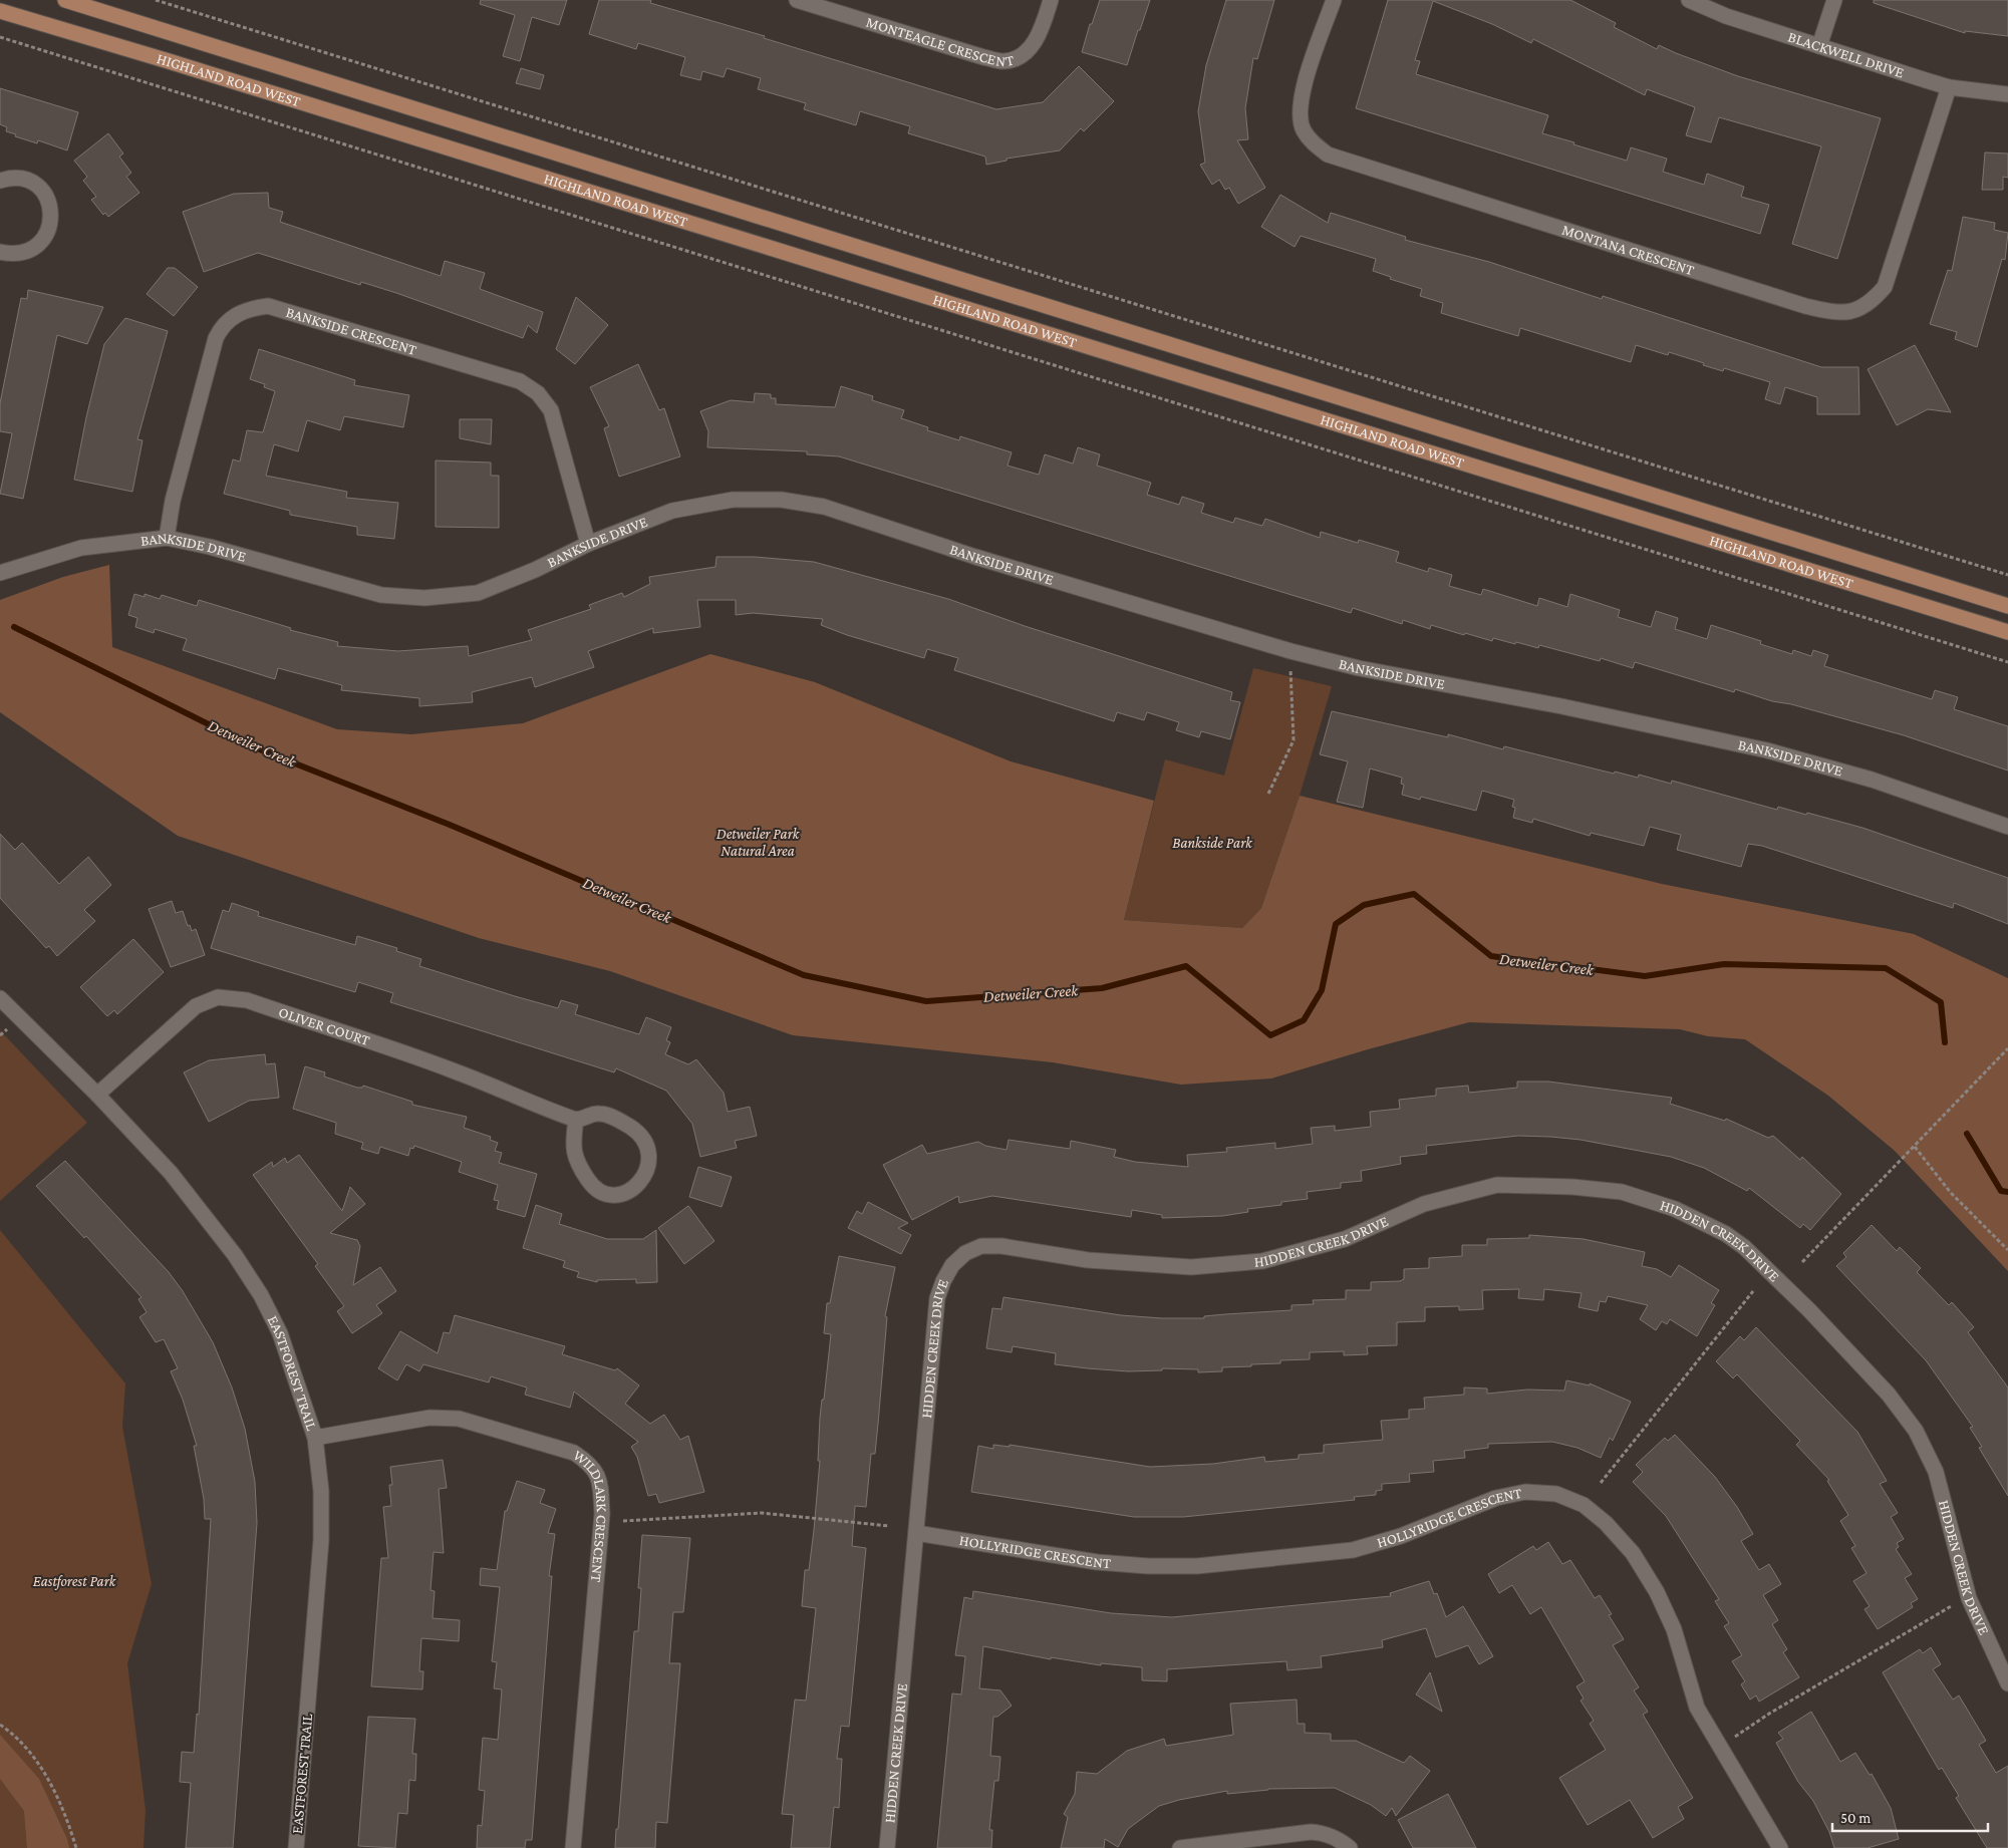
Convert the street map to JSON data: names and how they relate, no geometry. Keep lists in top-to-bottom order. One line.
{"streets":{"main road":["HIGHLAND ROAD WEST"],"street":["MONTEAGLE CRESCENT","BLACKWELL DRIVE","MONTANA CRESCENT","BANKSIDE CRESCENT","BANKSIDE DRIVE","OLIVER COURT","HIDDEN CREEK DRIVE","EASTFOREST TRAIL","HOLLYRIDGE CRESCENT","WILDLARK CRESCENT"]},"crossings":[["BLACKWELL DRIVE","MONTANA CRESCENT"],["BANKSIDE CRESCENT","BANKSIDE DRIVE"],["OLIVER COURT","EASTFOREST TRAIL"],["HIDDEN CREEK DRIVE","HOLLYRIDGE CRESCENT"],["EASTFOREST TRAIL","WILDLARK CRESCENT"]],"water":["Detweiler Creek"],"parks":["Detweiler Park Natural Area","Bankside Park","Eastforest Park"],"scale_bar":"50 m"}
